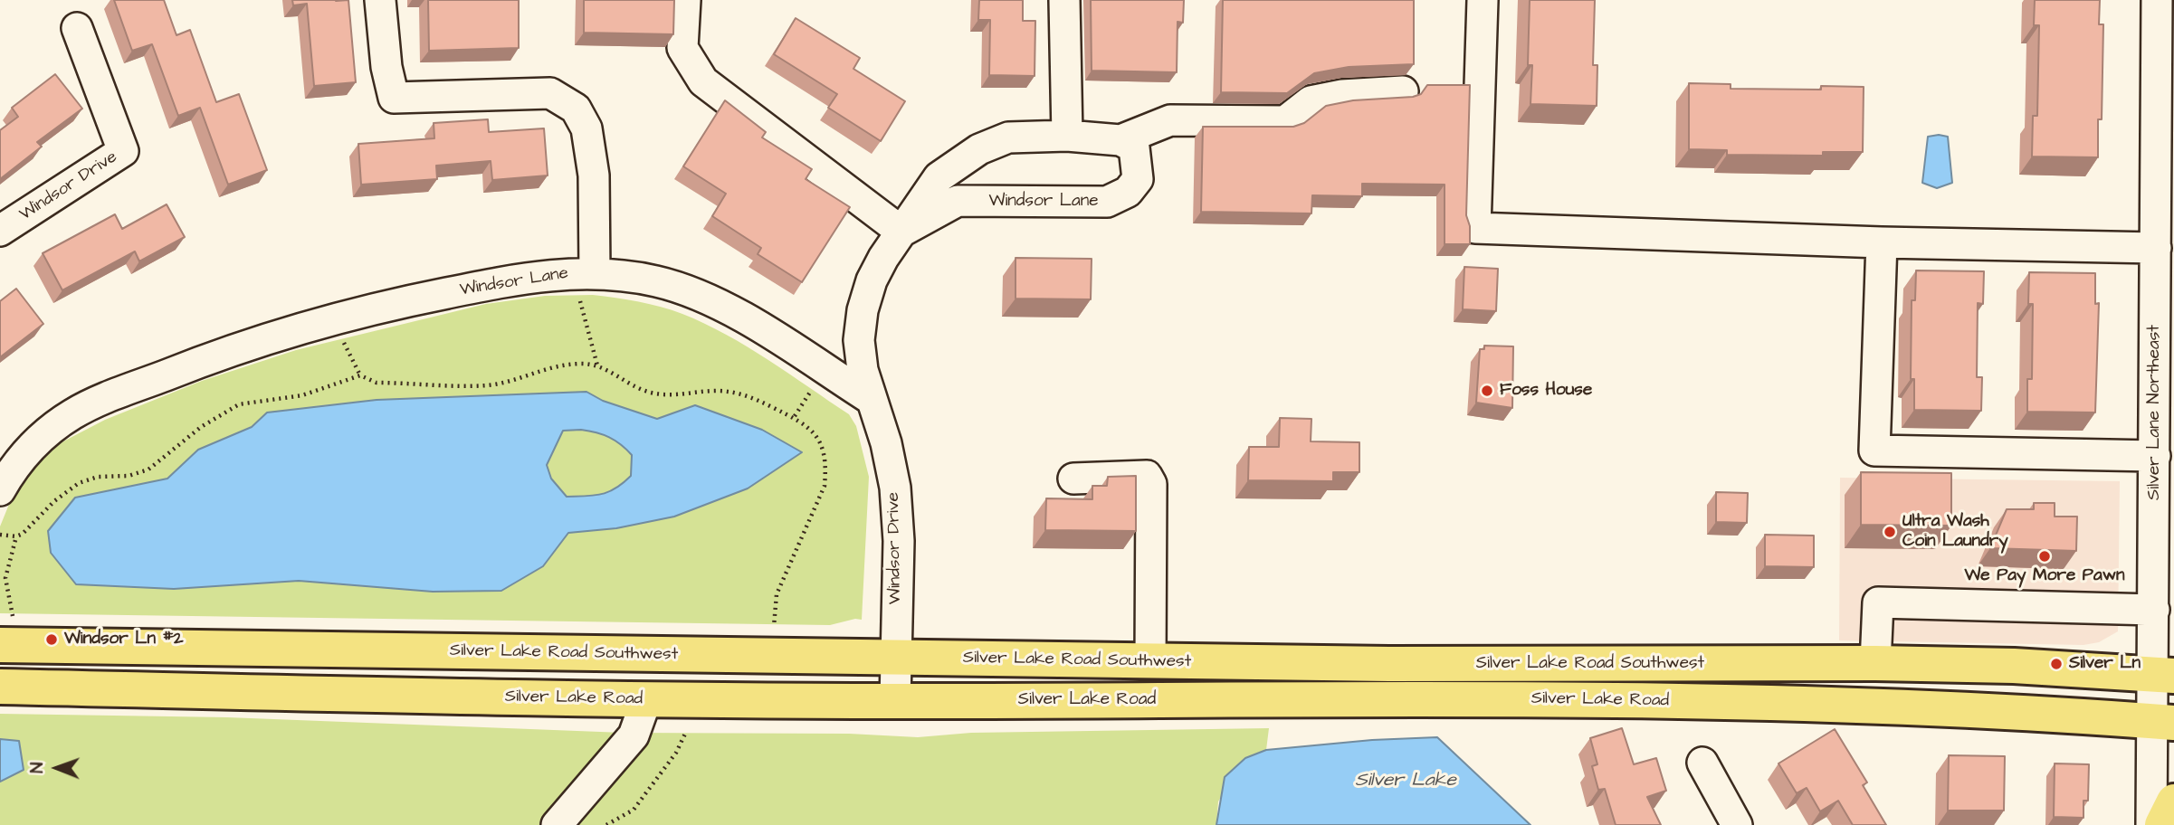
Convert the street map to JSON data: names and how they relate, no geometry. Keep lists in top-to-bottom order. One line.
{"streets":{"main road":["Silver Lake Road Southwest","Silver Lake Road"],"street":["Windsor Drive","Windsor Lane","Silver Lane Northeast"]},"crossings":[["Windsor Drive","Windsor Lane"],["Windsor Drive","Silver Lake Road Southwest"],["Windsor Drive","Silver Lake Road"],["Silver Lane Northeast","Silver Lake Road Southwest"],["Silver Lane Northeast","Silver Lake Road"]],"water":["Silver Lake"],"places":["Foss House","Ultra Wash Coin Laundry","We Pay More Pawn","Windsor Ln #2","Silver Ln"],"north":"left"}
